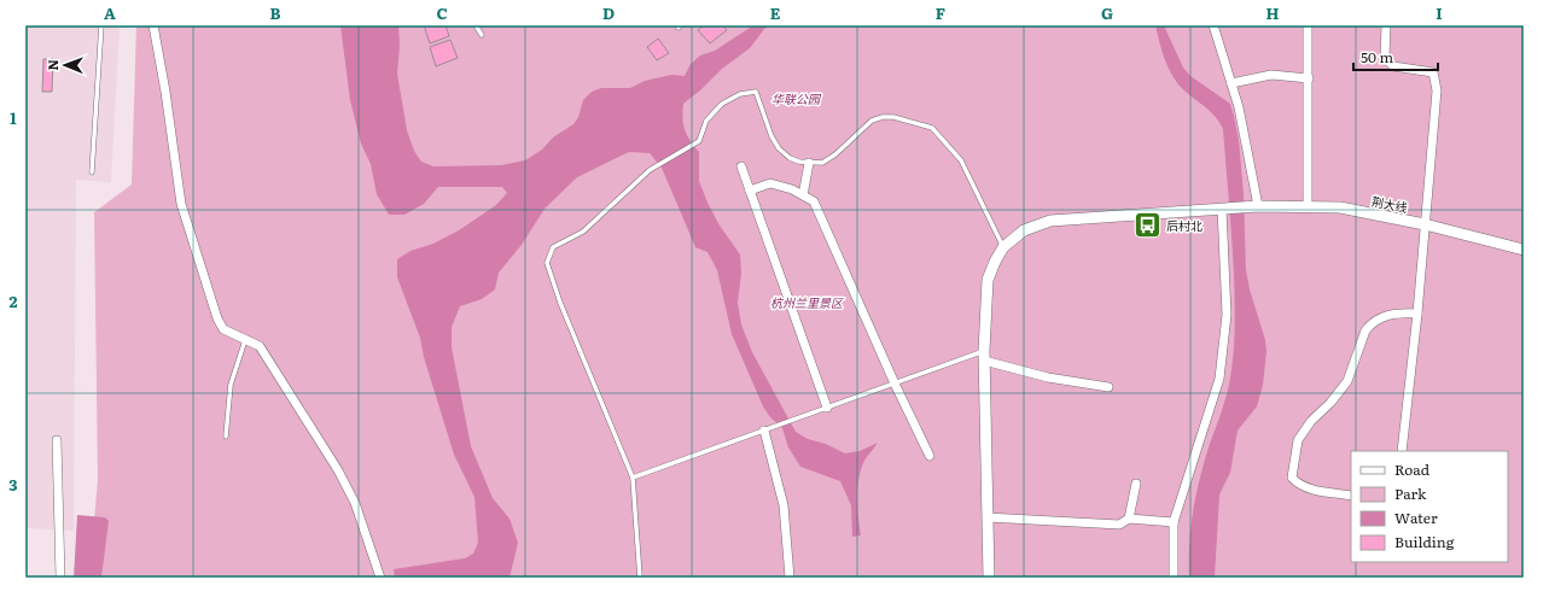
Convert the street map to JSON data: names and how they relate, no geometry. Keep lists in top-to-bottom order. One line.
{"streets":{"street":["荆大线"]},"parks":["华联公园","杭州兰里景区"],"places":{"bus stop":["后村北"]},"legend":["Road","Park","Water","Building"],"scale_bar":"50 m","north":"left","grid":{"columns":["A","B","C","D","E","F","G","H","I"],"rows":["1","2","3"]}}
